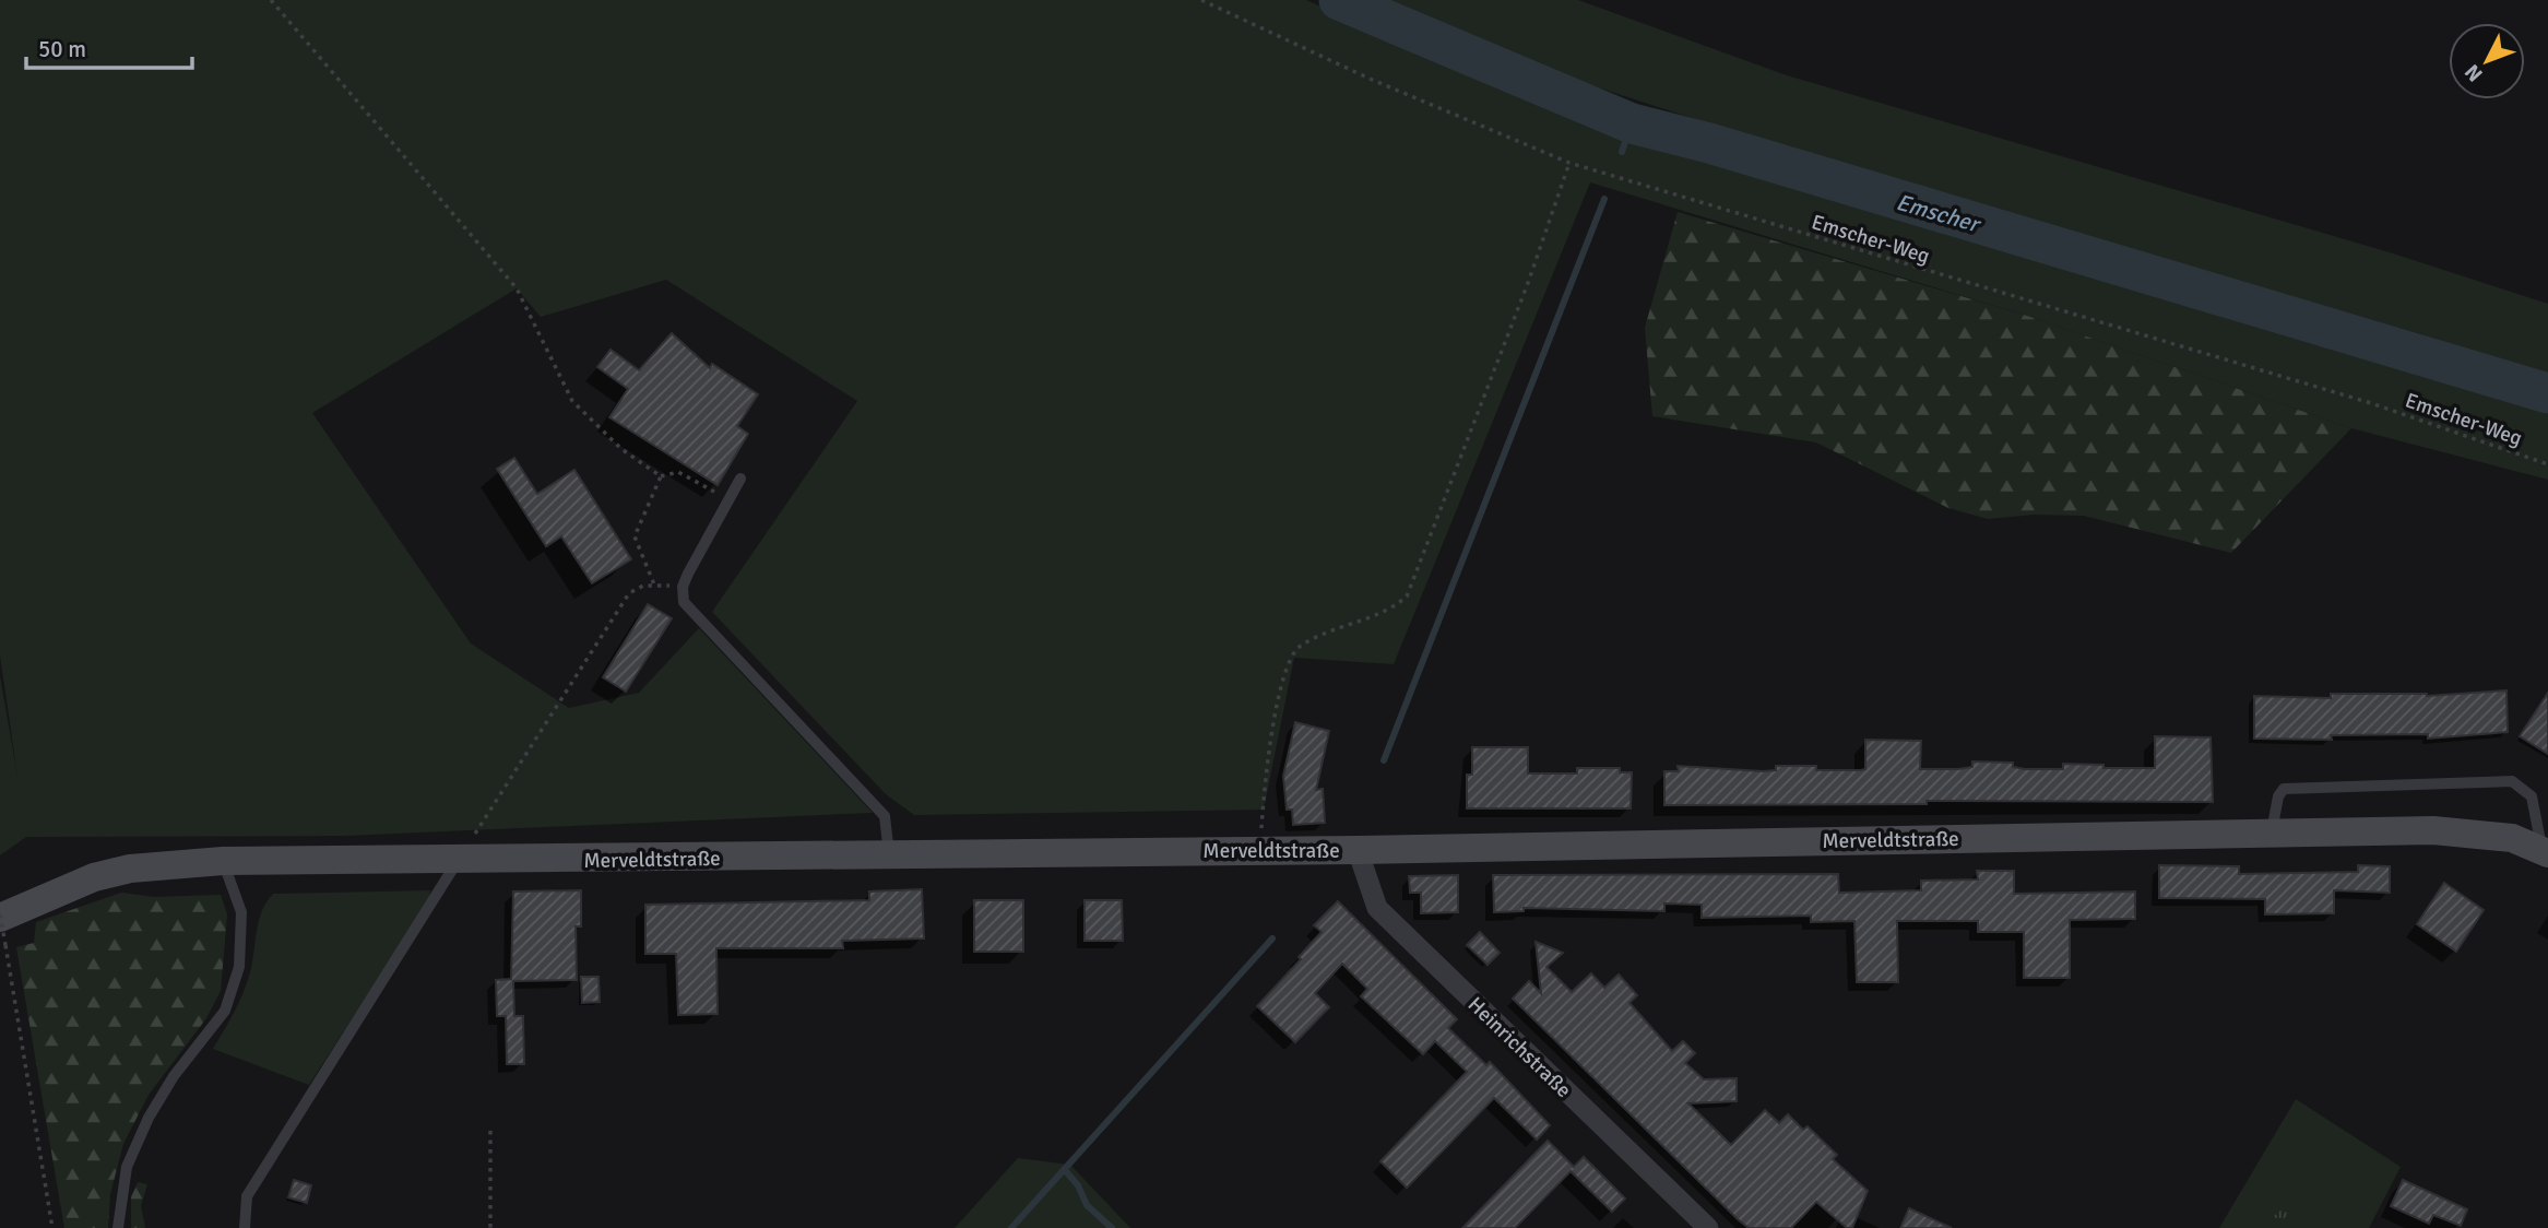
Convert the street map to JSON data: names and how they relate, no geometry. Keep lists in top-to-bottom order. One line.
{"streets":{"main road":["Merveldtstraße"],"street":["Heinrichstraße"],"path":["Emscher-Weg"]},"crossings":[["Merveldtstraße","Heinrichstraße"]],"water":["Emscher"],"scale_bar":"50 m","north":"bottom left"}
